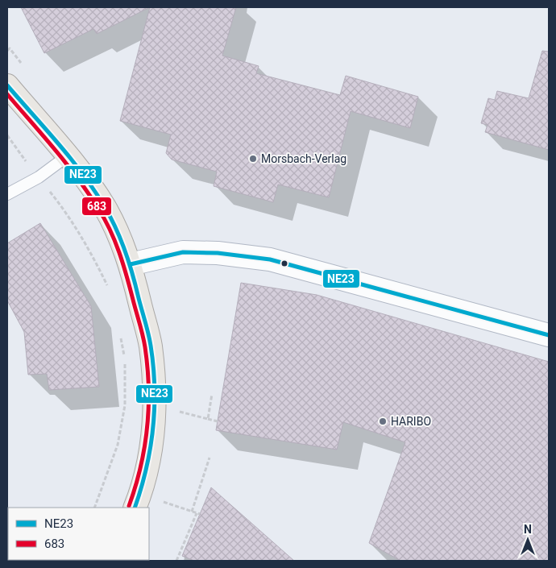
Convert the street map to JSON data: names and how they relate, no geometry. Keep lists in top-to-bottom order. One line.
{"places":["Morsbach-Verlag","HARIBO"],"lines":["transit line NE23","transit line 683"],"legend":["NE23","683"],"north":"top"}
